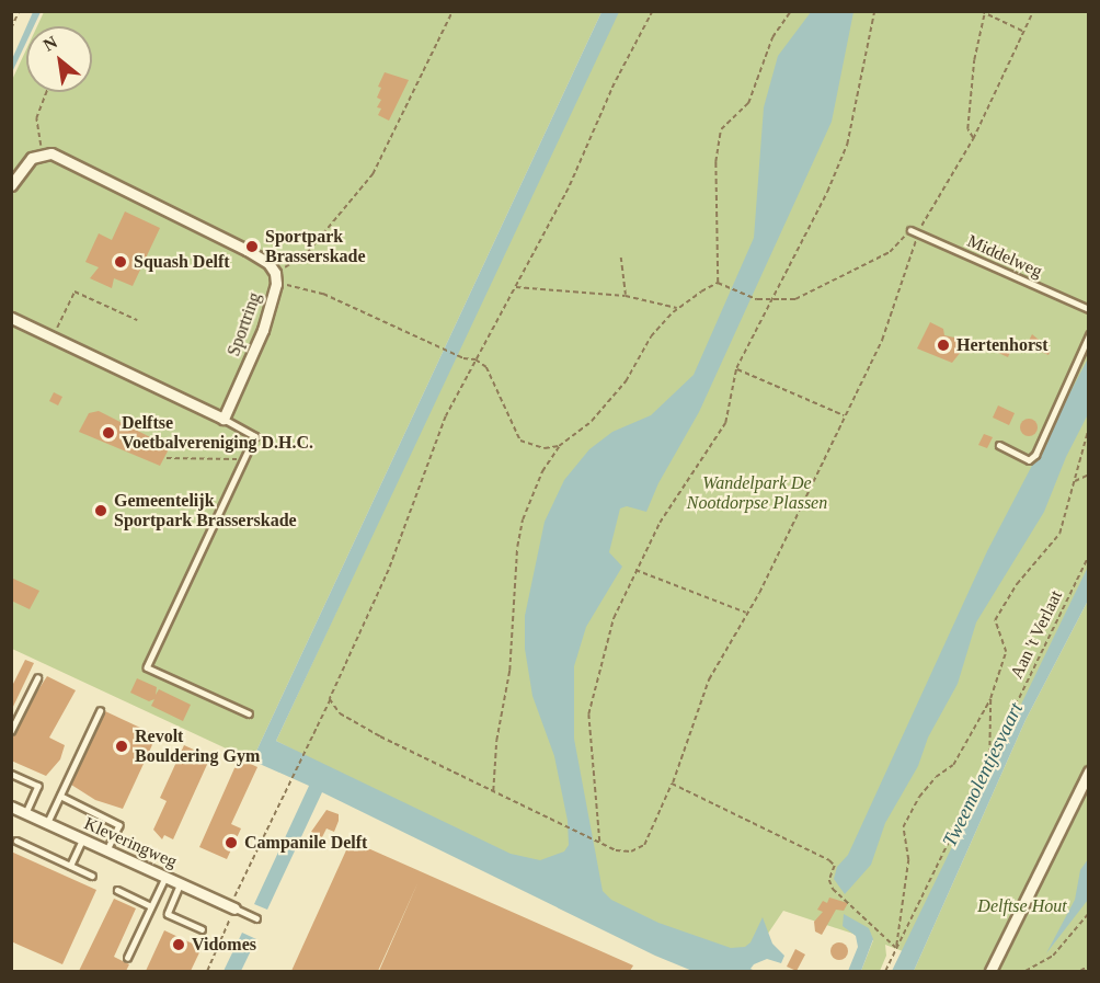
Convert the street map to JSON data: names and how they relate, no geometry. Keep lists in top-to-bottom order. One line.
{"streets":{"street":["Sportring","Kleveringweg"],"lane":["Middelweg"],"path":["Aan 't Verlaat"]},"water":["Tweemolentjesvaart"],"parks":["Wandelpark De Nootdorpse Plassen","Delftse Hout"],"places":["Sportpark Brasserskade","Squash Delft","Hertenhorst","Delftse Voetbalvereniging D.H.C.","Gemeentelijk Sportpark Brasserskade","Revolt Bouldering Gym","Campanile Delft","Vidomes"],"north":"top left"}
